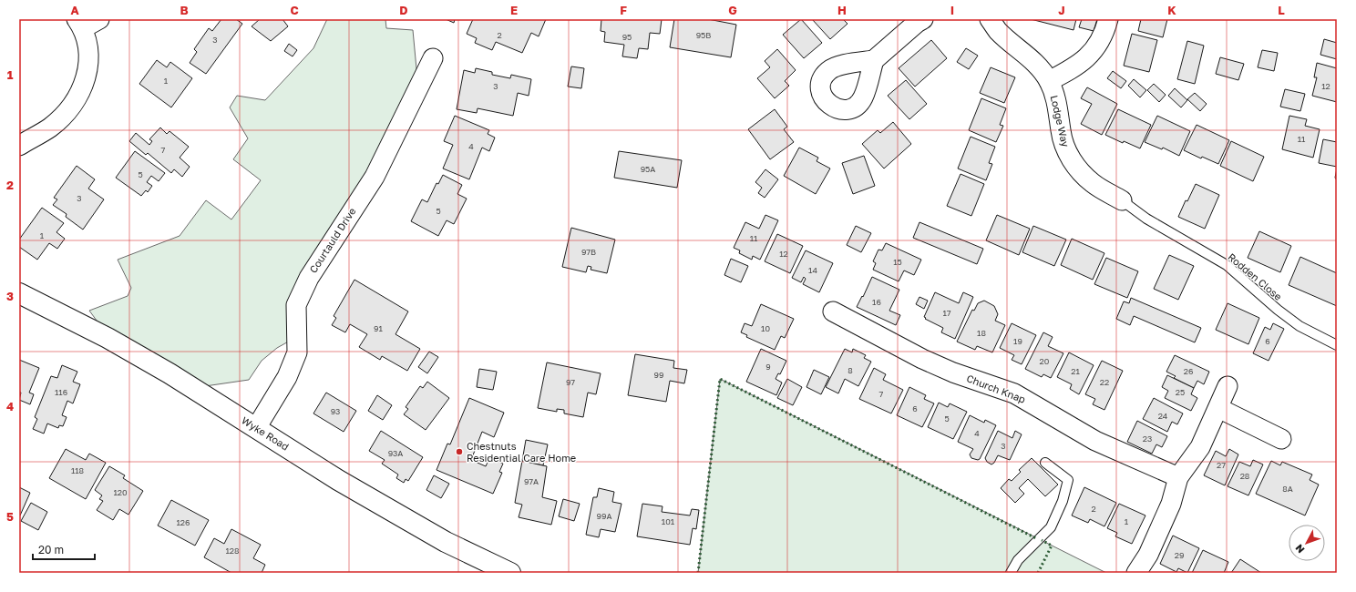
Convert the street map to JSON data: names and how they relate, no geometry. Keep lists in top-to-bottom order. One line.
{"streets":{"main road":["Wyke Road"],"street":["Lodge Way","Courtauld Drive","Church Knap"],"lane":["Rodden Close"]},"crossings":[["Lodge Way","Rodden Close"],["Courtauld Drive","Wyke Road"]],"places":["Chestnuts Residential Care Home"],"house_numbers":["2","95B","95","3","1","3","12","11","4","7","95A","5","3","5","1","11","97B","12","15","14","16","17","91","10","18","19","6","20","9","8","21","26","99","97","22","116","25","7","6","93","24","5","4","23","3","93A","27","118","28","97A","8A","120","2","99A","101","1","126","128","29"],"scale_bar":"20 m","north":"bottom left","grid":{"columns":["A","B","C","D","E","F","G","H","I","J","K","L"],"rows":["1","2","3","4","5"]}}
